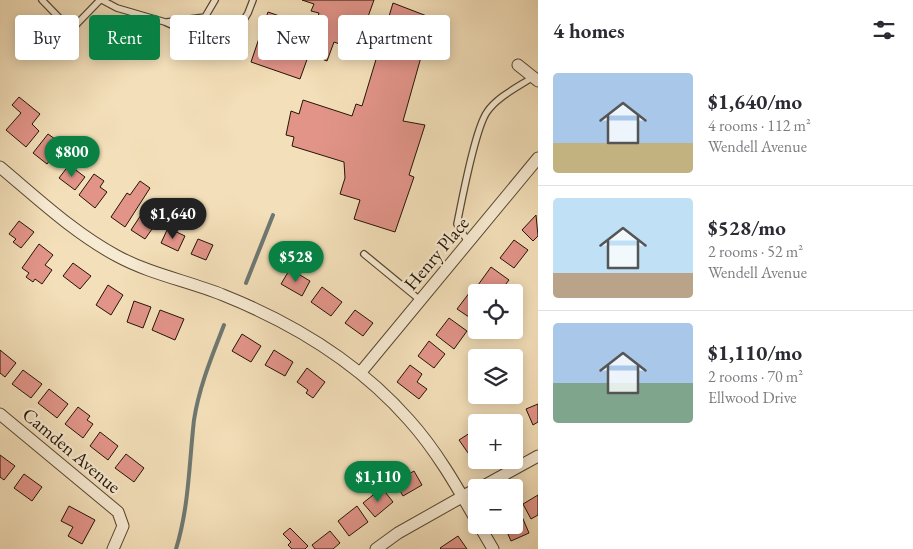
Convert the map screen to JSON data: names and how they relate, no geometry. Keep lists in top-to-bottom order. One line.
{"streets":{"street":["Henry Place","Camden Avenue"]},"page":{"heading":"4 homes","chip":["Buy","Rent","Filters","New","Apartment"],"list":[{"name":"$1,640/mo","note":"4 rooms · 112 m² · Wendell Avenue"},{"name":"$528/mo","note":"2 rooms · 52 m² · Wendell Avenue"},{"name":"$1,110/mo","note":"2 rooms · 70 m² · Ellwood Drive"}],"price":["$800","$1,640","$528","$1,110"],"map_buttons":["+","−"]}}
